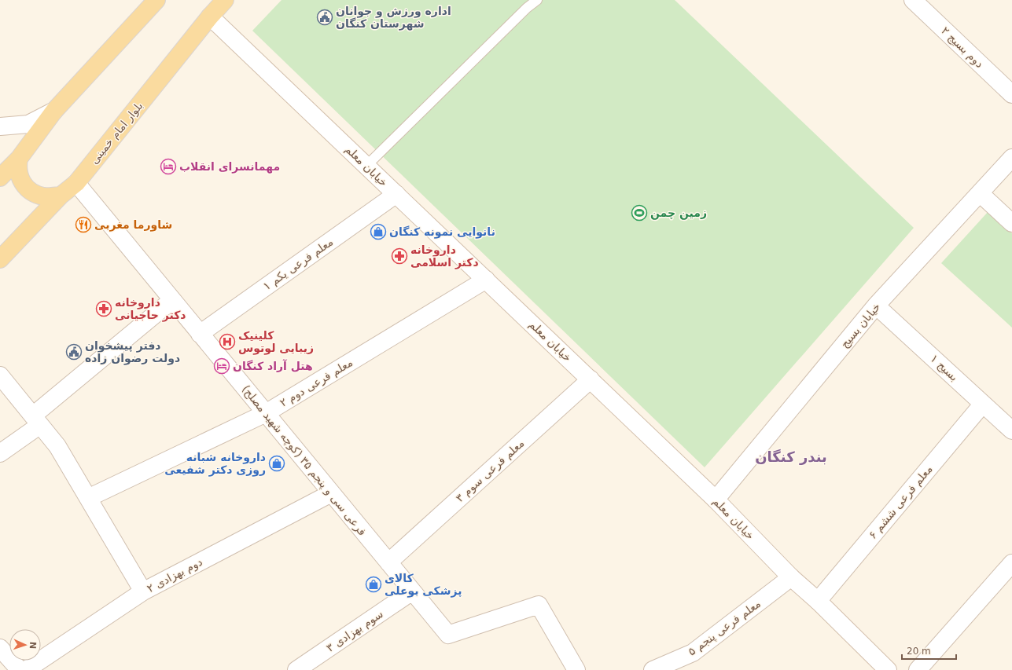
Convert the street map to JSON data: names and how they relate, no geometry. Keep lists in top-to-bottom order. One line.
{"streets":{"main road":["بلوار امام خمینی"],"street":["دوم بسیج ۲","خیابان معلم","معلم فرعی یکم ۱","خیابان بسیج","بسیج ۱","معلم فرعی دوم ۲","فرعی سی و پنجم ۳۵ (کوچه شهید مصلح)","معلم فرعی سوم ۳","معلم فرعی ششم ۶","دوم بهزادی ۲","معلم فرعی پنجم ۵","سوم بهزادی ۳"]},"crossings":[["بلوار امام خمینی","خیابان معلم"],["بلوار امام خمینی","فرعی سی و پنجم ۳۵ (کوچه شهید مصلح)"],["خیابان معلم","معلم فرعی یکم ۱"],["خیابان معلم","خیابان بسیج"],["خیابان معلم","معلم فرعی دوم ۲"],["خیابان معلم","معلم فرعی سوم ۳"],["خیابان معلم","معلم فرعی ششم ۶"],["خیابان معلم","معلم فرعی پنجم ۵"],["معلم فرعی یکم ۱","فرعی سی و پنجم ۳۵ (کوچه شهید مصلح)"],["خیابان بسیج","بسیج ۱"],["بسیج ۱","معلم فرعی ششم ۶"],["معلم فرعی دوم ۲","فرعی سی و پنجم ۳۵ (کوچه شهید مصلح)"],["فرعی سی و پنجم ۳۵ (کوچه شهید مصلح)","معلم فرعی سوم ۳"],["فرعی سی و پنجم ۳۵ (کوچه شهید مصلح)","دوم بهزادی ۲"],["فرعی سی و پنجم ۳۵ (کوچه شهید مصلح)","سوم بهزادی ۳"]],"districts":["بندر کنگان"],"places":{"public building":["اداره ورزش و جوانان شهرستان کنگان","دفتر پیشخوان دولت رضوان زاده"],"hotel":["مهمانسرای انقلاب","هتل آراد کنگان"],"sports":["زمین چمن"],"restaurant":["شاورما مغربی"],"shop":["نانوایی نمونه کنگان","داروخانه شبانه روزی دکتر شفیعی","کالای پزشکی بوعلی"],"pharmacy":["داروخانه دکتر اسلامی","داروخانه دکتر حاجیانی"],"hospital":["کلینیک زیبایی لوتوس"]},"scale_bar":"20 m","north":"right"}
